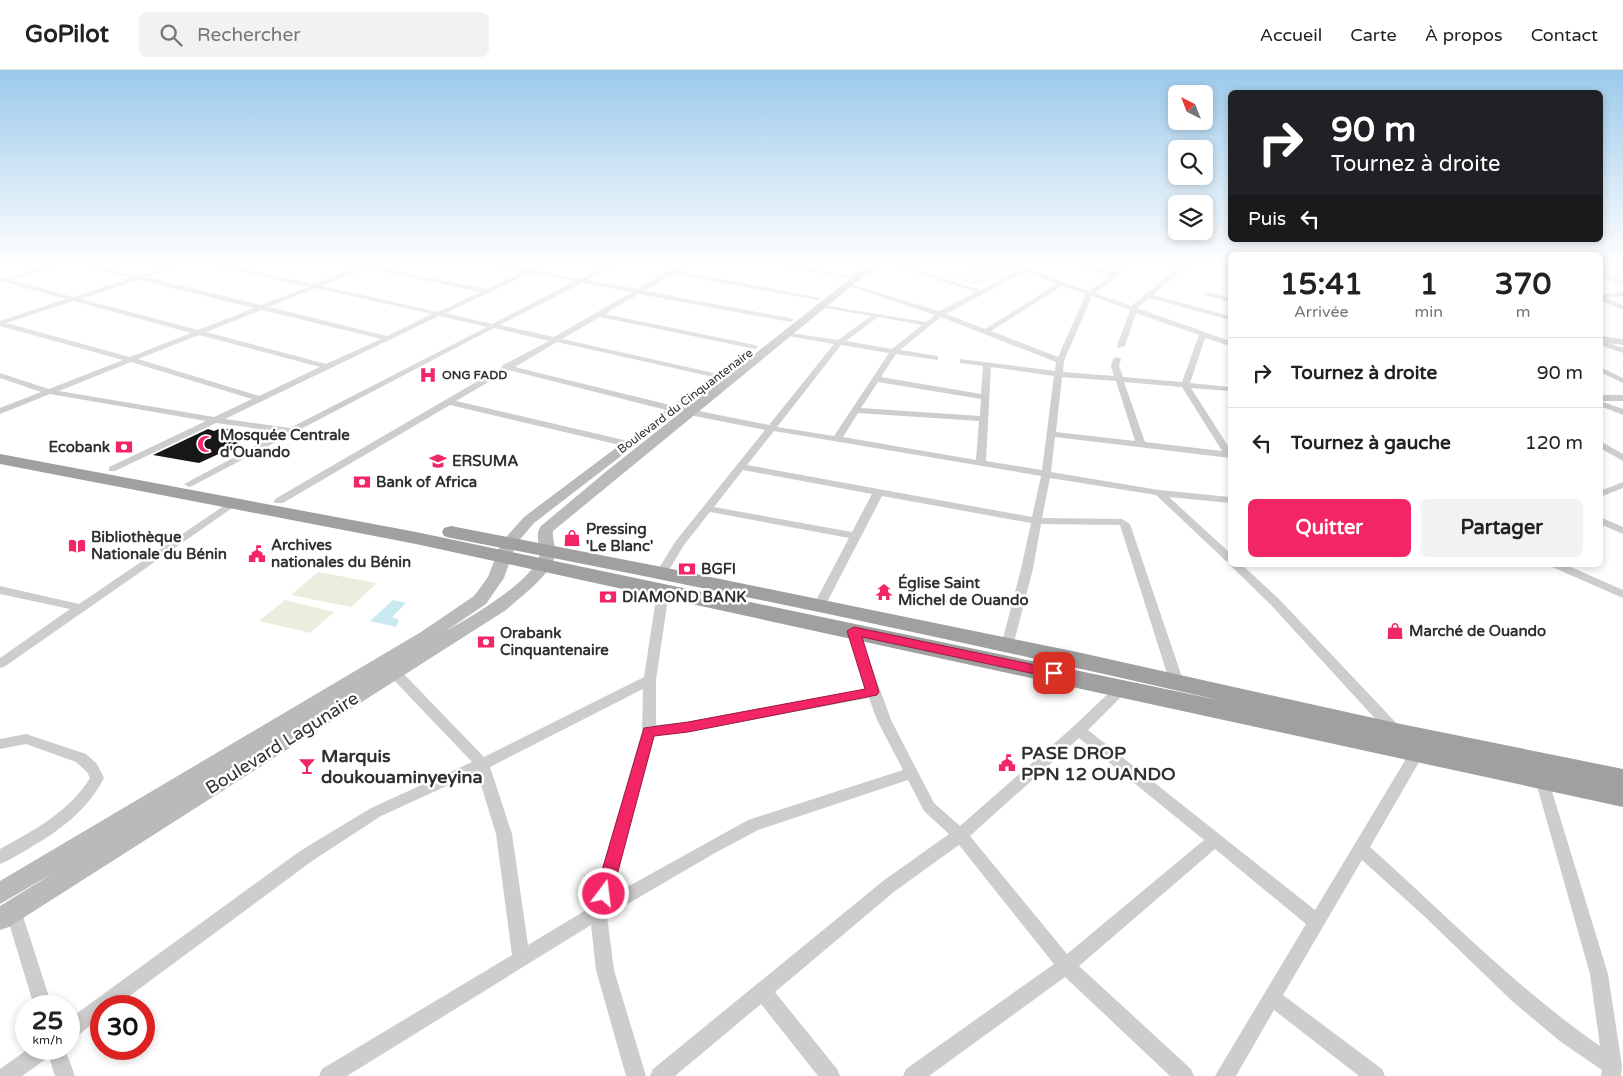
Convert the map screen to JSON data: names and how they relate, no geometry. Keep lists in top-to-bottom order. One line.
{"streets":{"main road":["Boulevard du Cinquantenaire","Boulevard Lagunaire"]},"crossings":[["Boulevard du Cinquantenaire","Boulevard Lagunaire"]],"places":{"hospital":["ONG FADD"],"mosque":["Mosquée Centrale d'Ouando"],"bank":["Ecobank","Bank of Africa","BGFI","DIAMOND BANK","Orabank Cinquantenaire"],"school or university":["ERSUMA"],"shop":["Pressing 'Le Blanc'","Marché de Ouando"],"library":["Bibliothèque Nationale du Bénin"],"public building":["Archives nationales du Bénin","PASE DROP PPN 12 OUANDO"],"temple":["Église Saint Michel de Ouando"],"bar":["Marquis doukouaminyeyina"]},"north":"top left","page":{"header":"GoPilot","search":"Rechercher","nav":["Accueil","Carte","À propos","Contact"],"turn":["90 m","Tournez à droite"],"then":"Puis","eta":["15:41","Arrivée","1","min","370","m"],"list":[{"name":"Tournez à droite","value":"90 m"},{"name":"Tournez à gauche","value":"120 m"}],"buttons":["Quitter","Partager"],"speed":"25 km/h","limit":"30"}}
